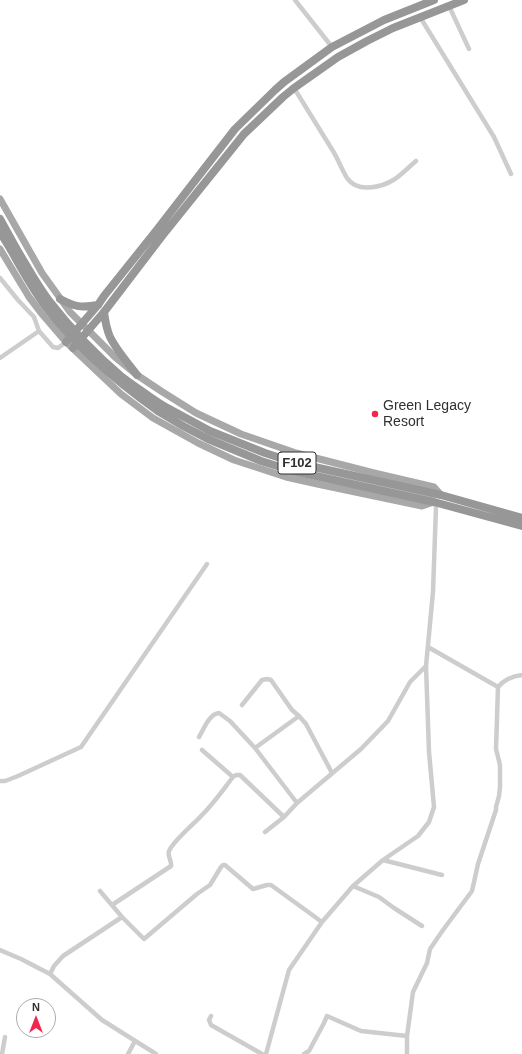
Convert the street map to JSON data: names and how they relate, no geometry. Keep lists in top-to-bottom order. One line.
{"streets":{"highway":["F102"]},"places":["Green Legacy Resort"],"north":"top"}
